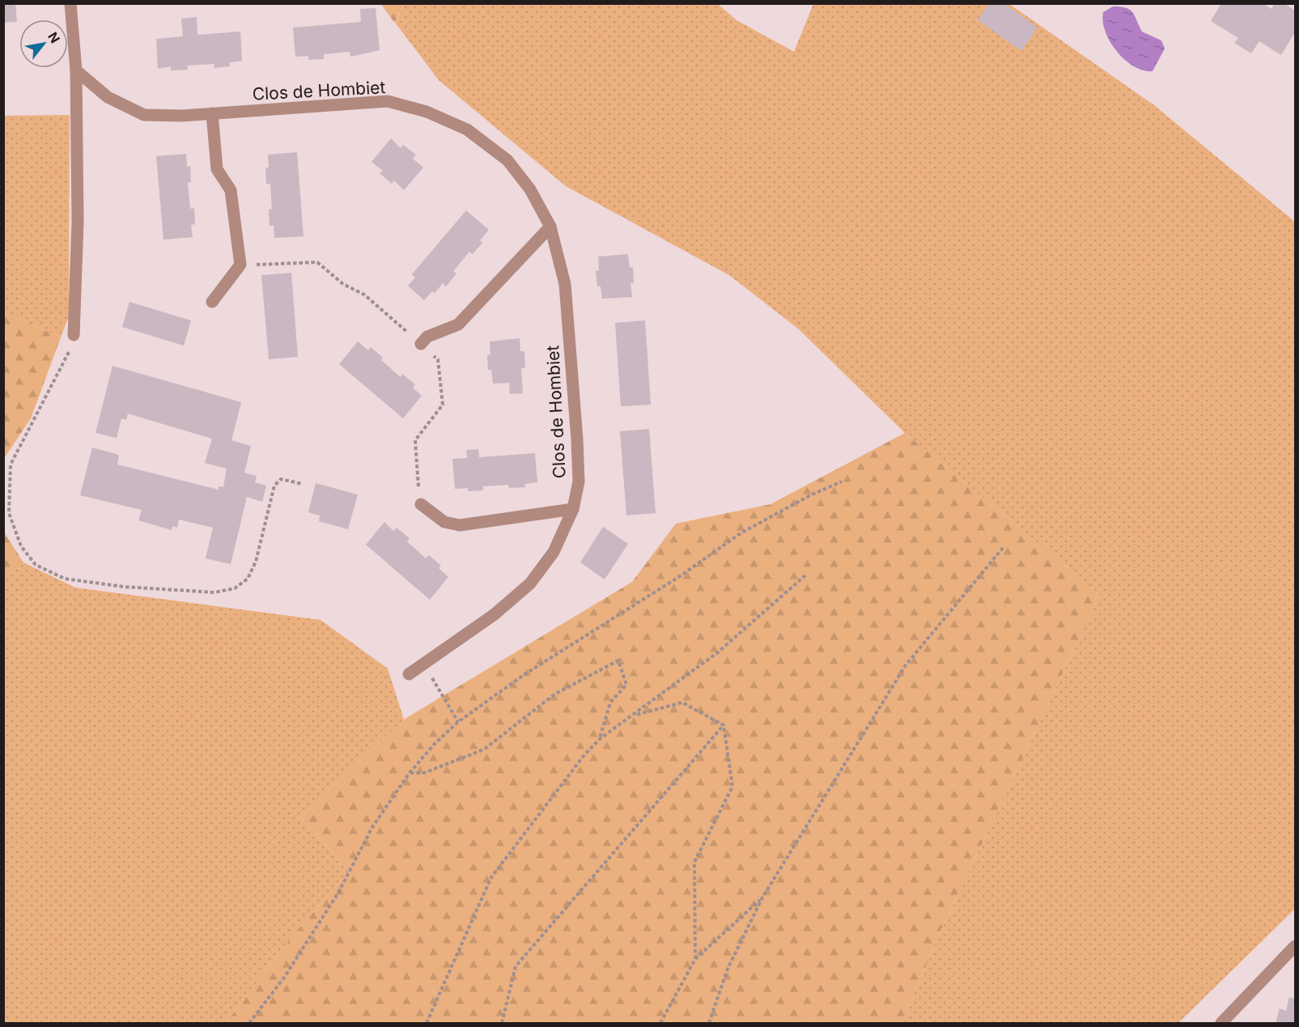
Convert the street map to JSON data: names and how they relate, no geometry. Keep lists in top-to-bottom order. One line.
{"streets":{"street":["Clos de Hombiet"]},"north":"top right"}
